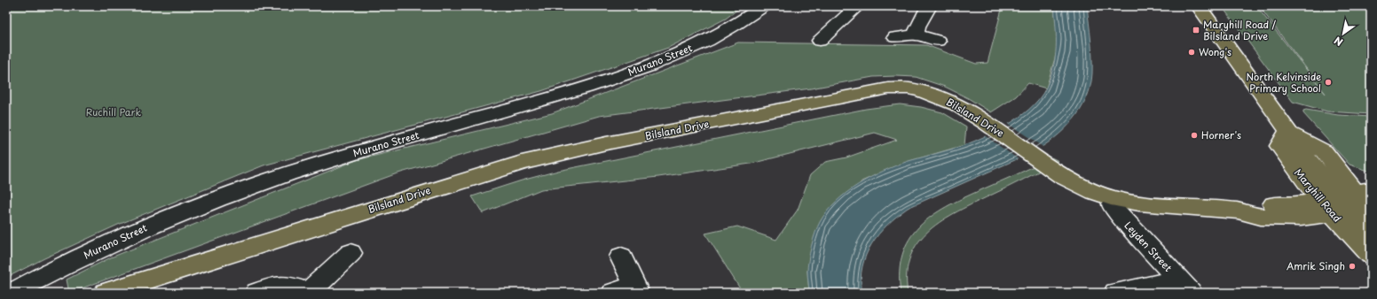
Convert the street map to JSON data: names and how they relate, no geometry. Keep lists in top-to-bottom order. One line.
{"streets":{"main road":["Bilsland Drive","Maryhill Road"],"street":["Murano Street","Leyden Street"]},"crossings":[["Bilsland Drive","Maryhill Road"],["Bilsland Drive","Leyden Street"]],"parks":["Ruchill Park"],"places":{"transit":["Maryhill Road / Bilsland Drive"],"other":["Wong's","North Kelvinside Primary School","Horner's","Amrik Singh"]},"north":"bottom left"}
